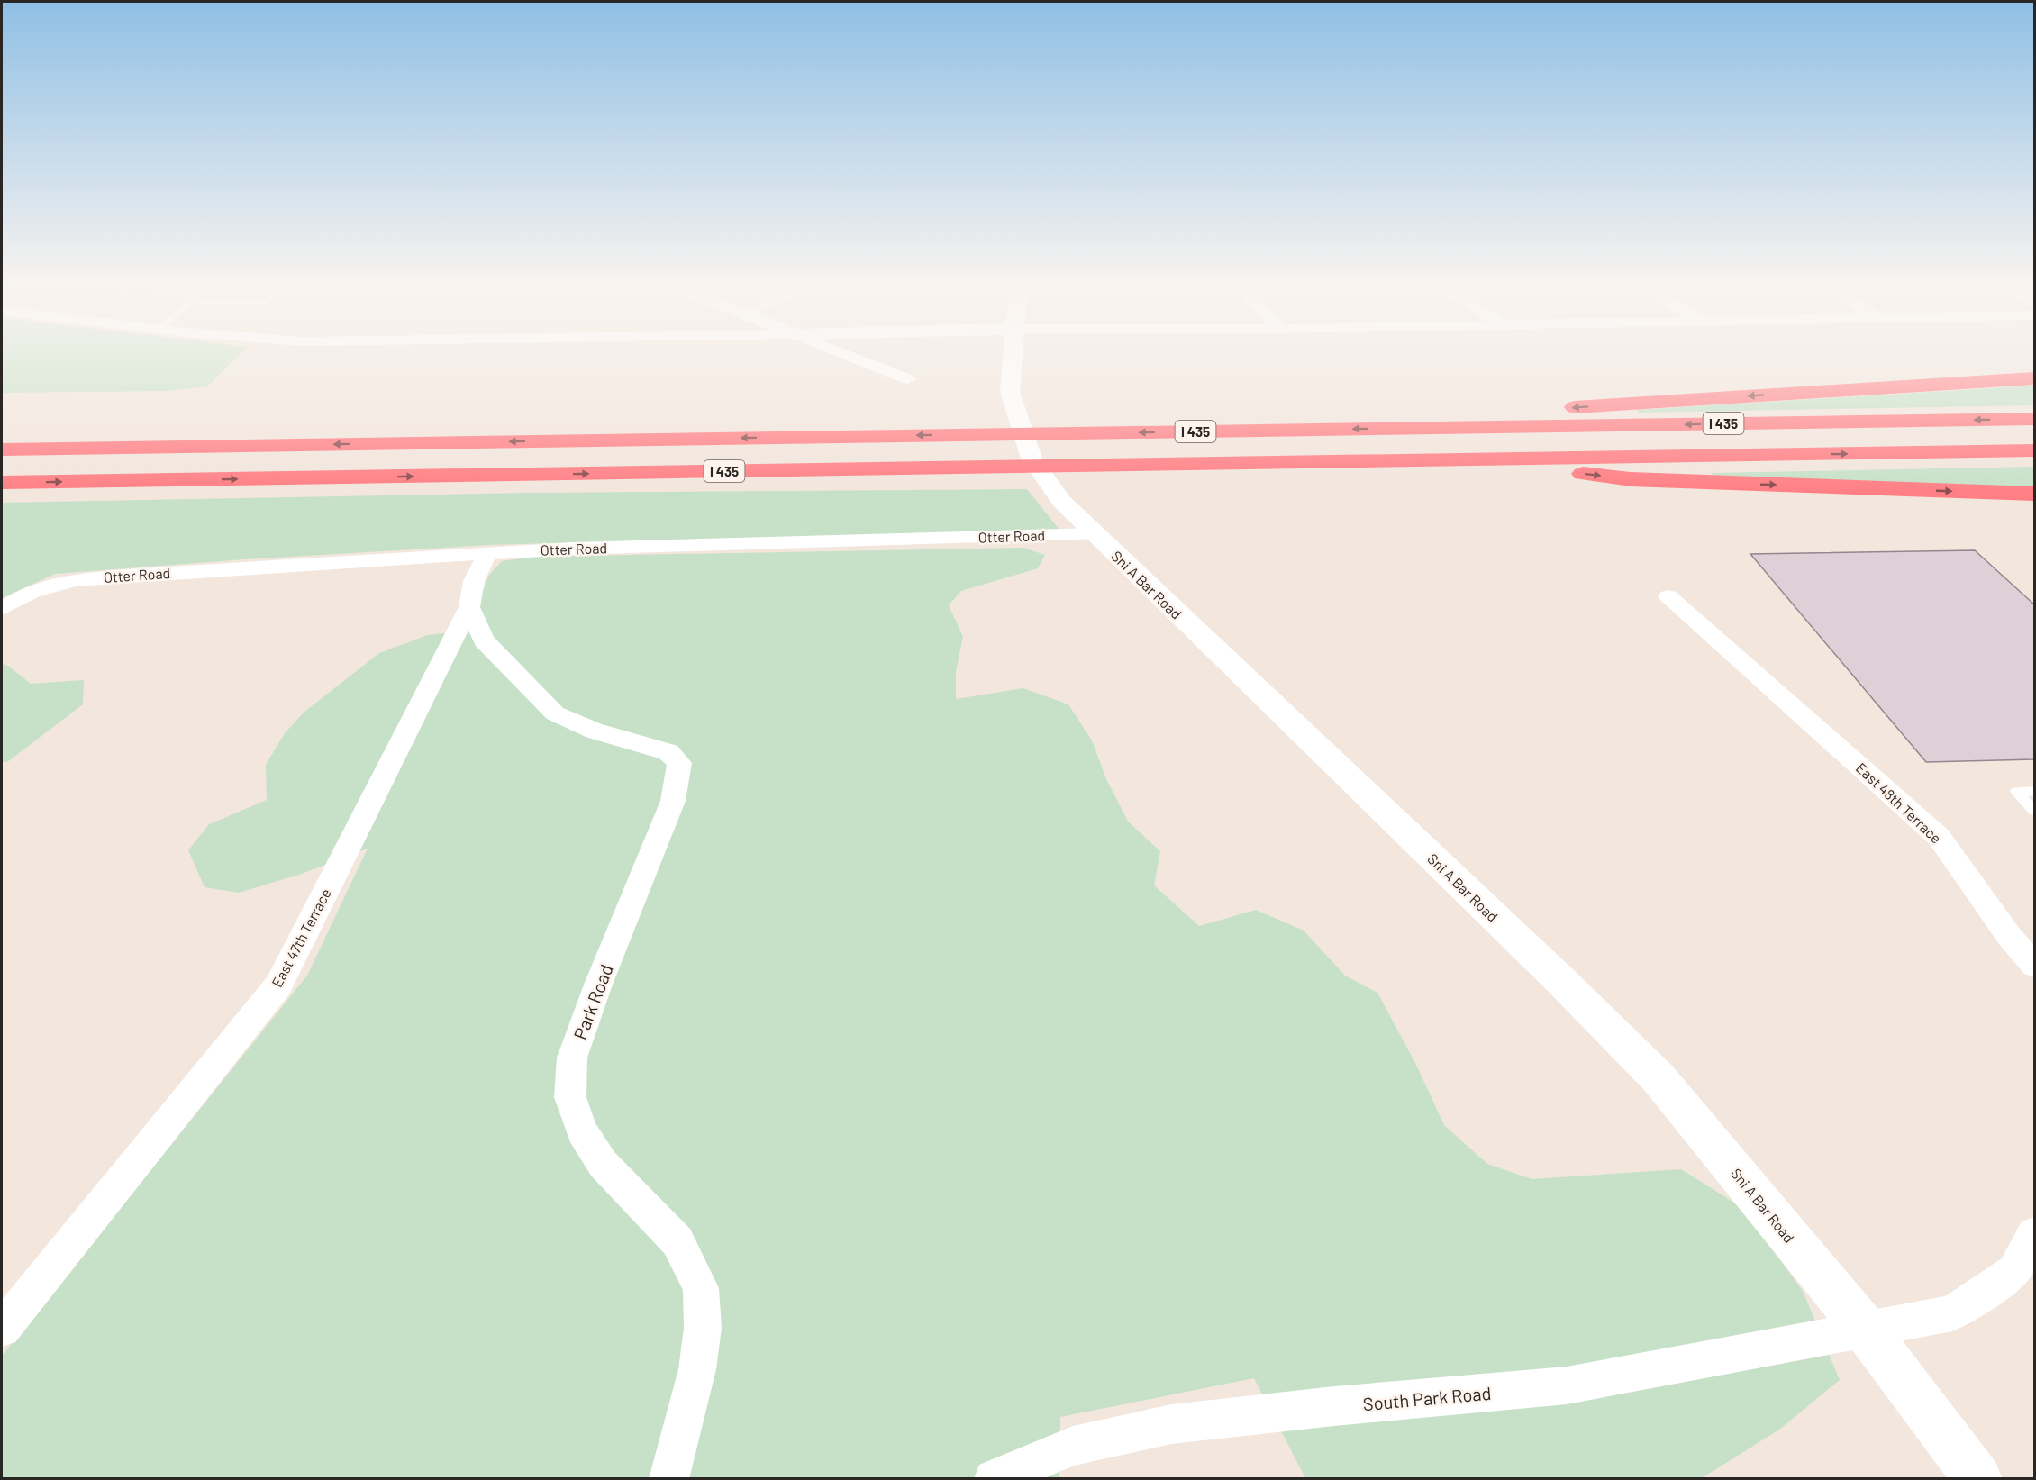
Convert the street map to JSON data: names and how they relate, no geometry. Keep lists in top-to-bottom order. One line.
{"streets":{"highway":["I 435"],"street":["Otter Road","Sni A Bar Road","East 48th Terrace","East 47th Terrace","Park Road","South Park Road"]},"crossings":[["Otter Road","Sni A Bar Road"],["Otter Road","East 47th Terrace"],["Sni A Bar Road","South Park Road"],["East 47th Terrace","Park Road"]]}
